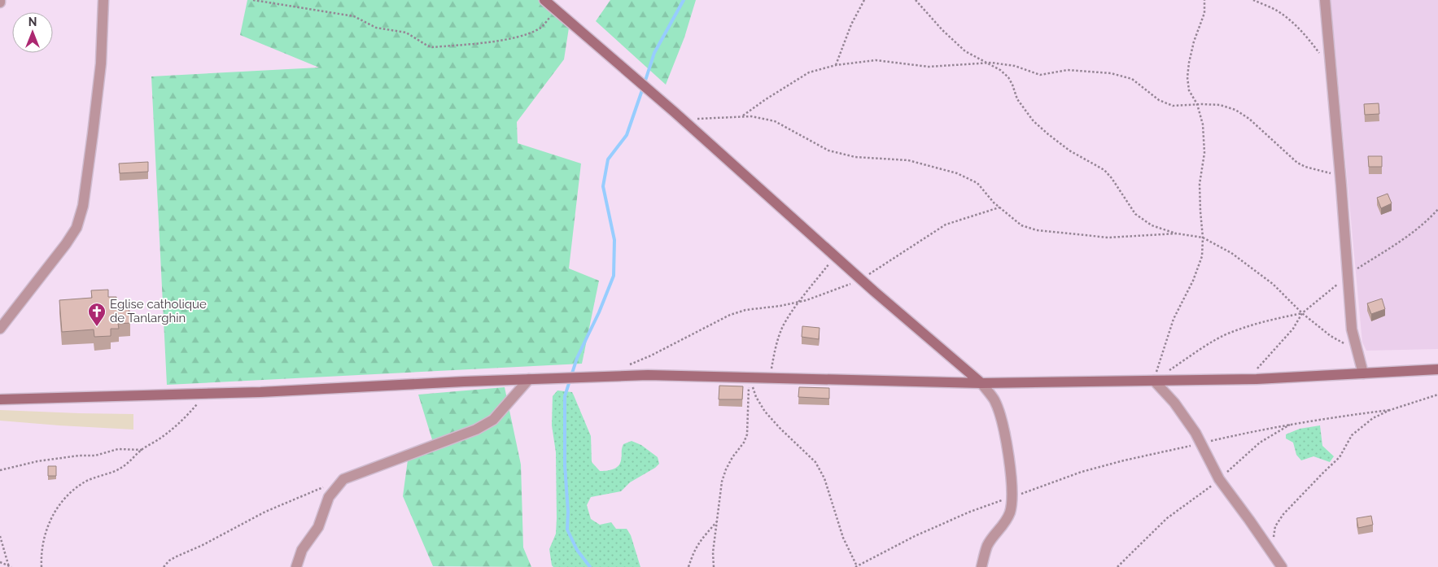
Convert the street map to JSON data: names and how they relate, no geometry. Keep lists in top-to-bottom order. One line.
{"places":{"church":["Eglise catholique de Tanlarghin"]},"north":"top"}
